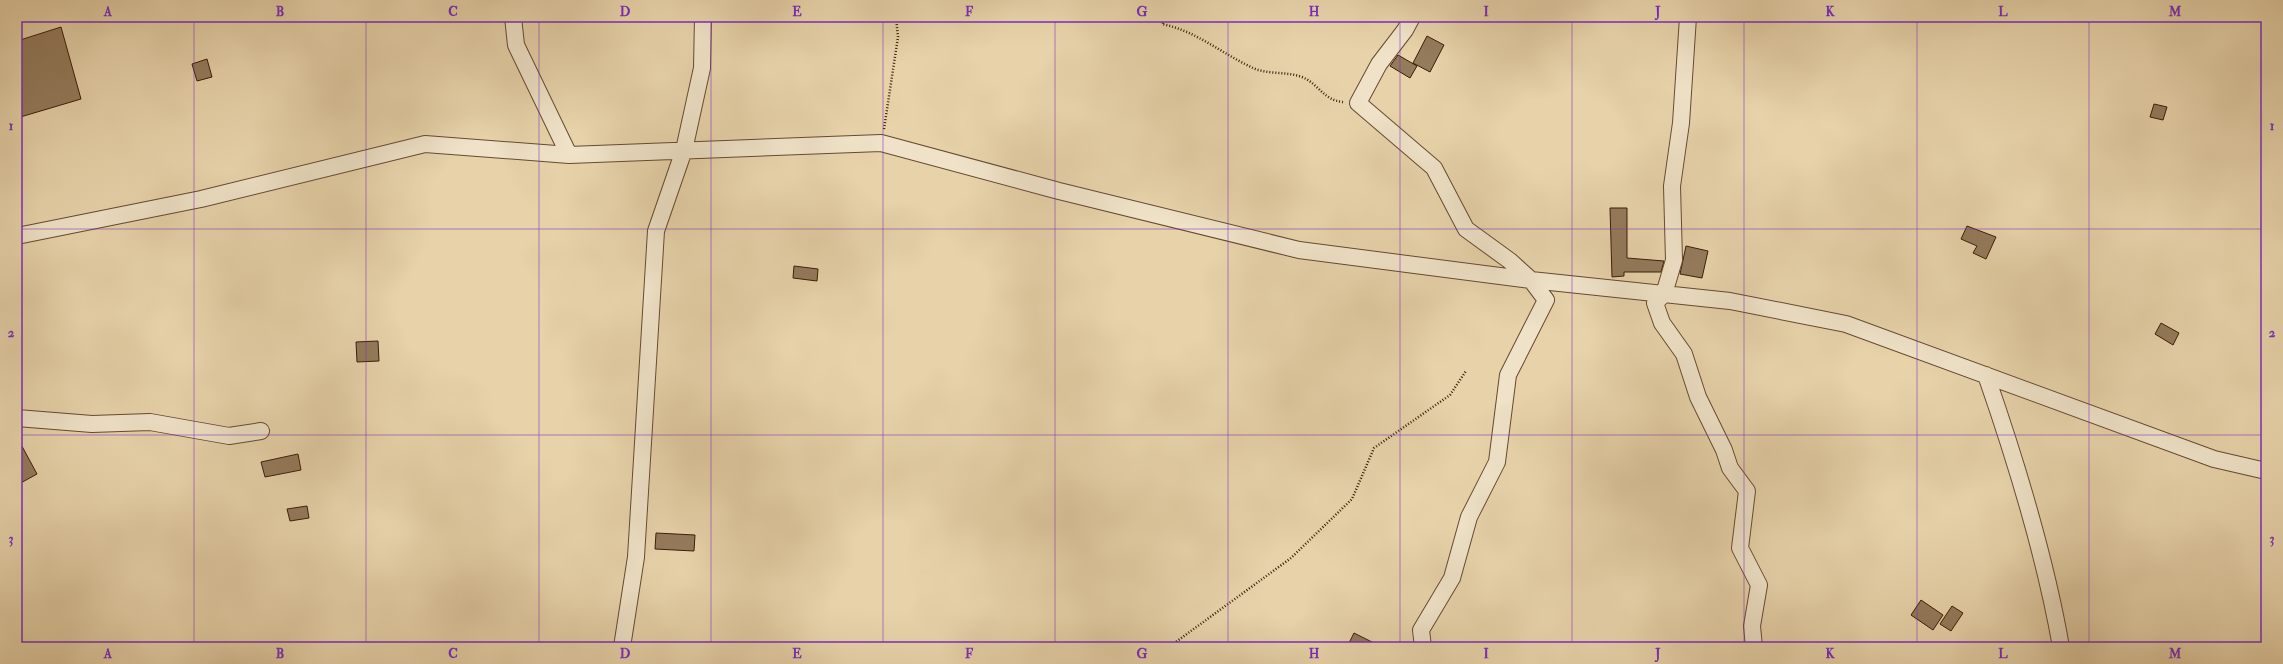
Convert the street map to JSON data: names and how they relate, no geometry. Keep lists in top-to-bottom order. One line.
{"grid":{"columns":["A","B","C","D","E","F","G","H","I","J","K","L","M"],"rows":["1","2","3"]}}
